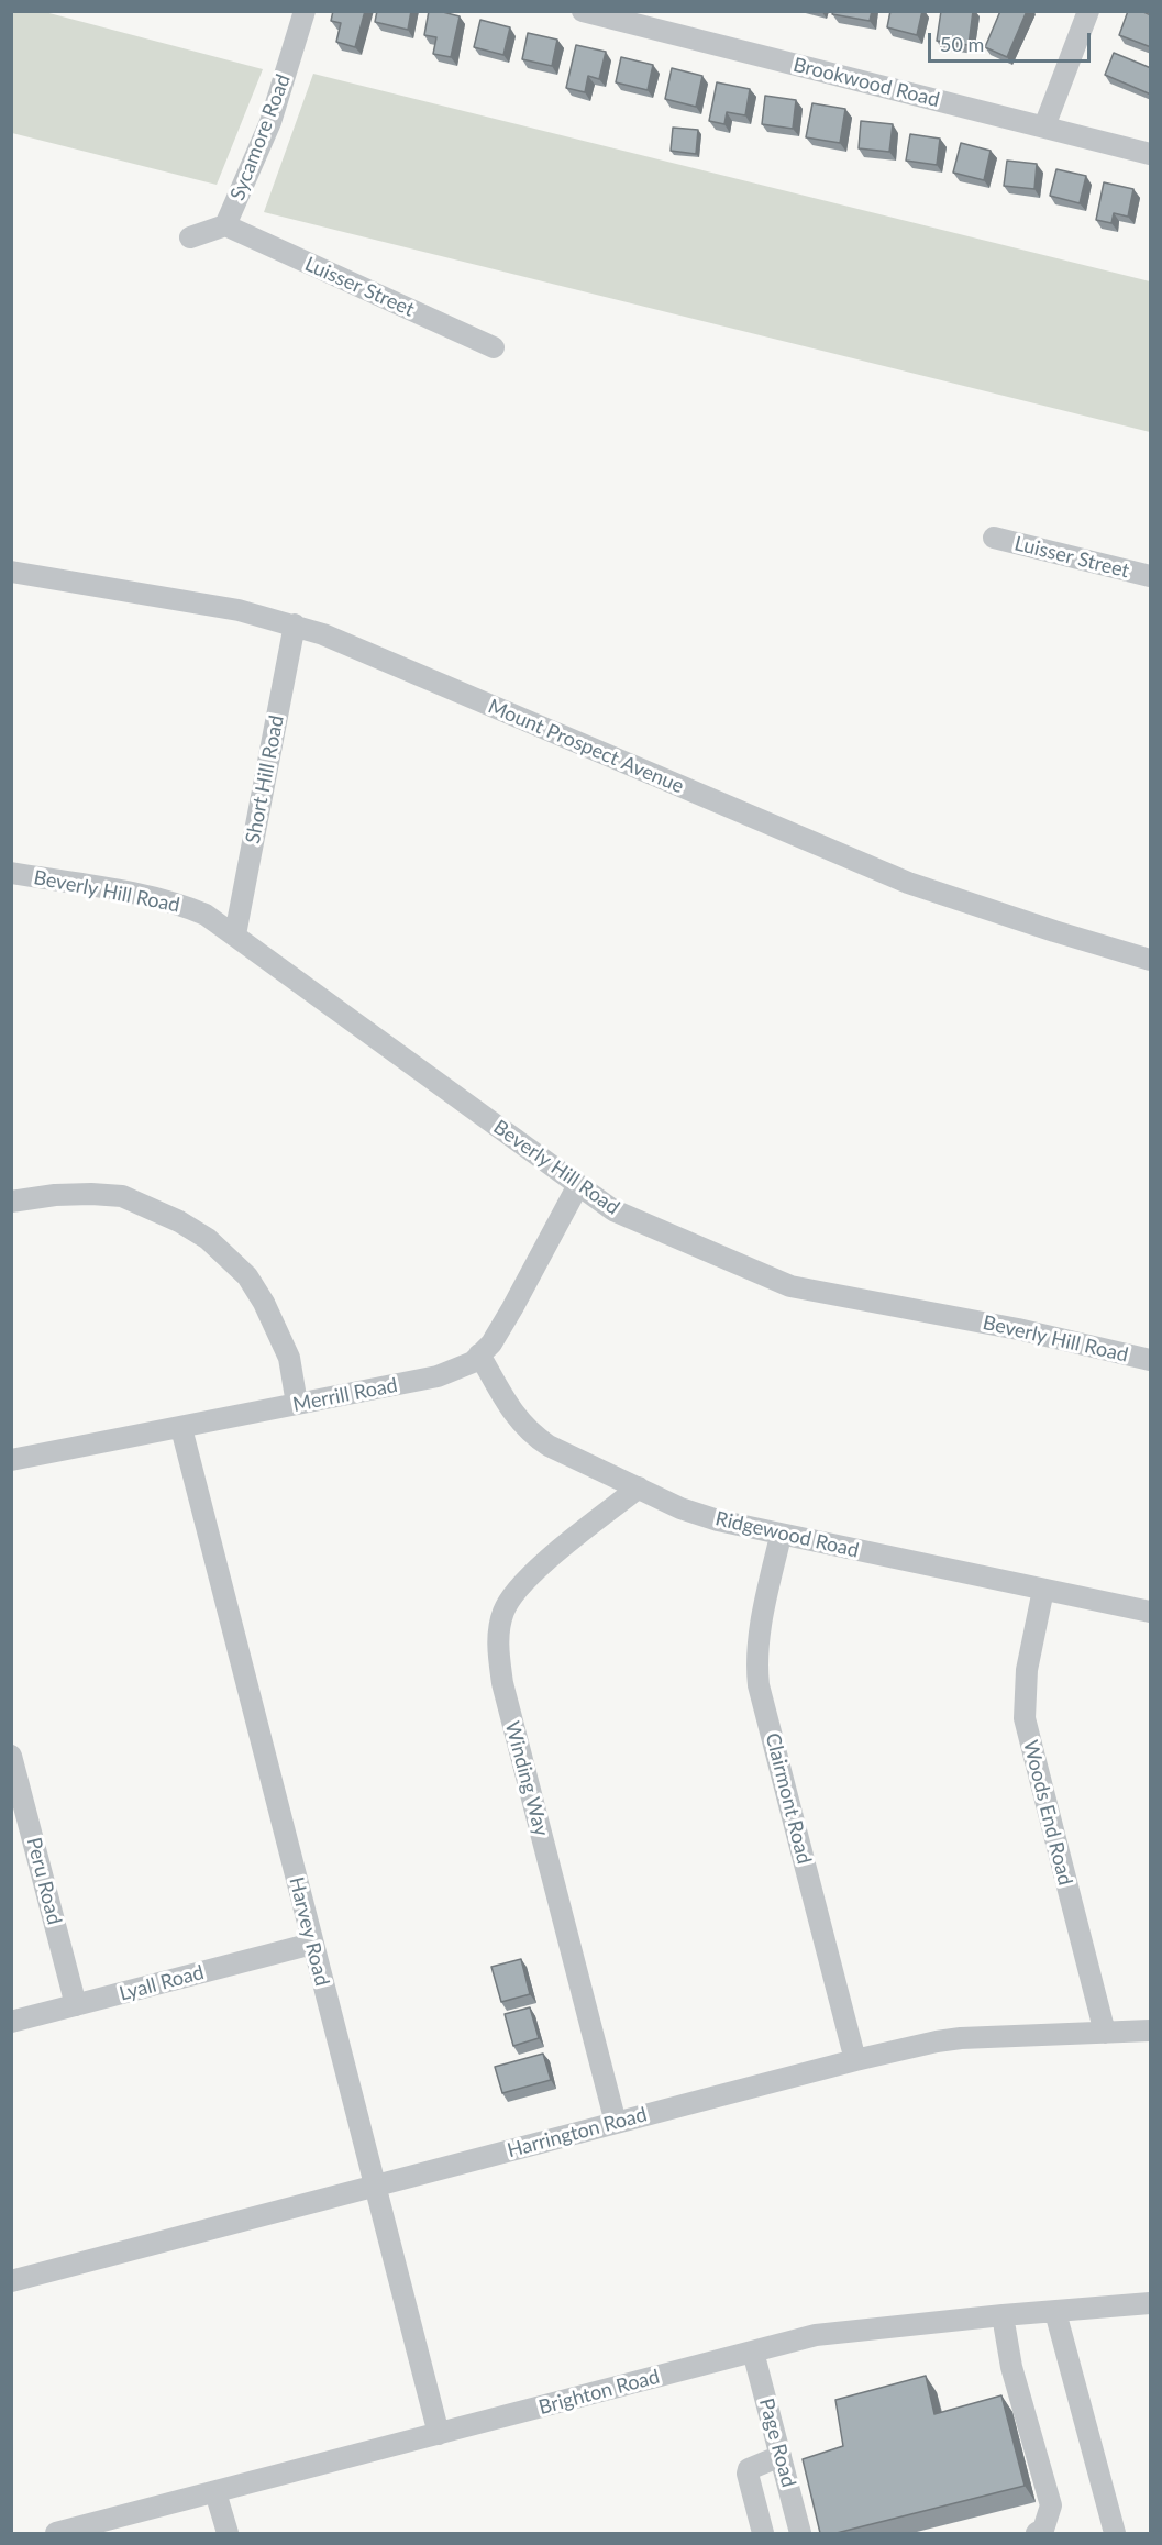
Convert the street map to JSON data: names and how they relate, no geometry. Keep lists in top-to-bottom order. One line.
{"streets":{"street":["Brookwood Road","Sycamore Road","Luisser Street","Mount Prospect Avenue","Short Hill Road","Beverly Hill Road","Merrill Road","Ridgewood Road","Winding Way","Clairmont Road","Woods End Road","Peru Road","Harvey Road","Lyall Road","Harrington Road","Brighton Road","Page Road"]},"crossings":[["Sycamore Road","Luisser Street"],["Mount Prospect Avenue","Short Hill Road"],["Short Hill Road","Beverly Hill Road"],["Beverly Hill Road","Merrill Road"],["Merrill Road","Ridgewood Road"],["Merrill Road","Harvey Road"],["Ridgewood Road","Winding Way"],["Ridgewood Road","Clairmont Road"],["Ridgewood Road","Woods End Road"],["Winding Way","Harrington Road"],["Clairmont Road","Harrington Road"],["Woods End Road","Harrington Road"],["Peru Road","Lyall Road"],["Harvey Road","Lyall Road"],["Harvey Road","Harrington Road"],["Harvey Road","Brighton Road"],["Brighton Road","Page Road"]],"scale_bar":"50 m"}
